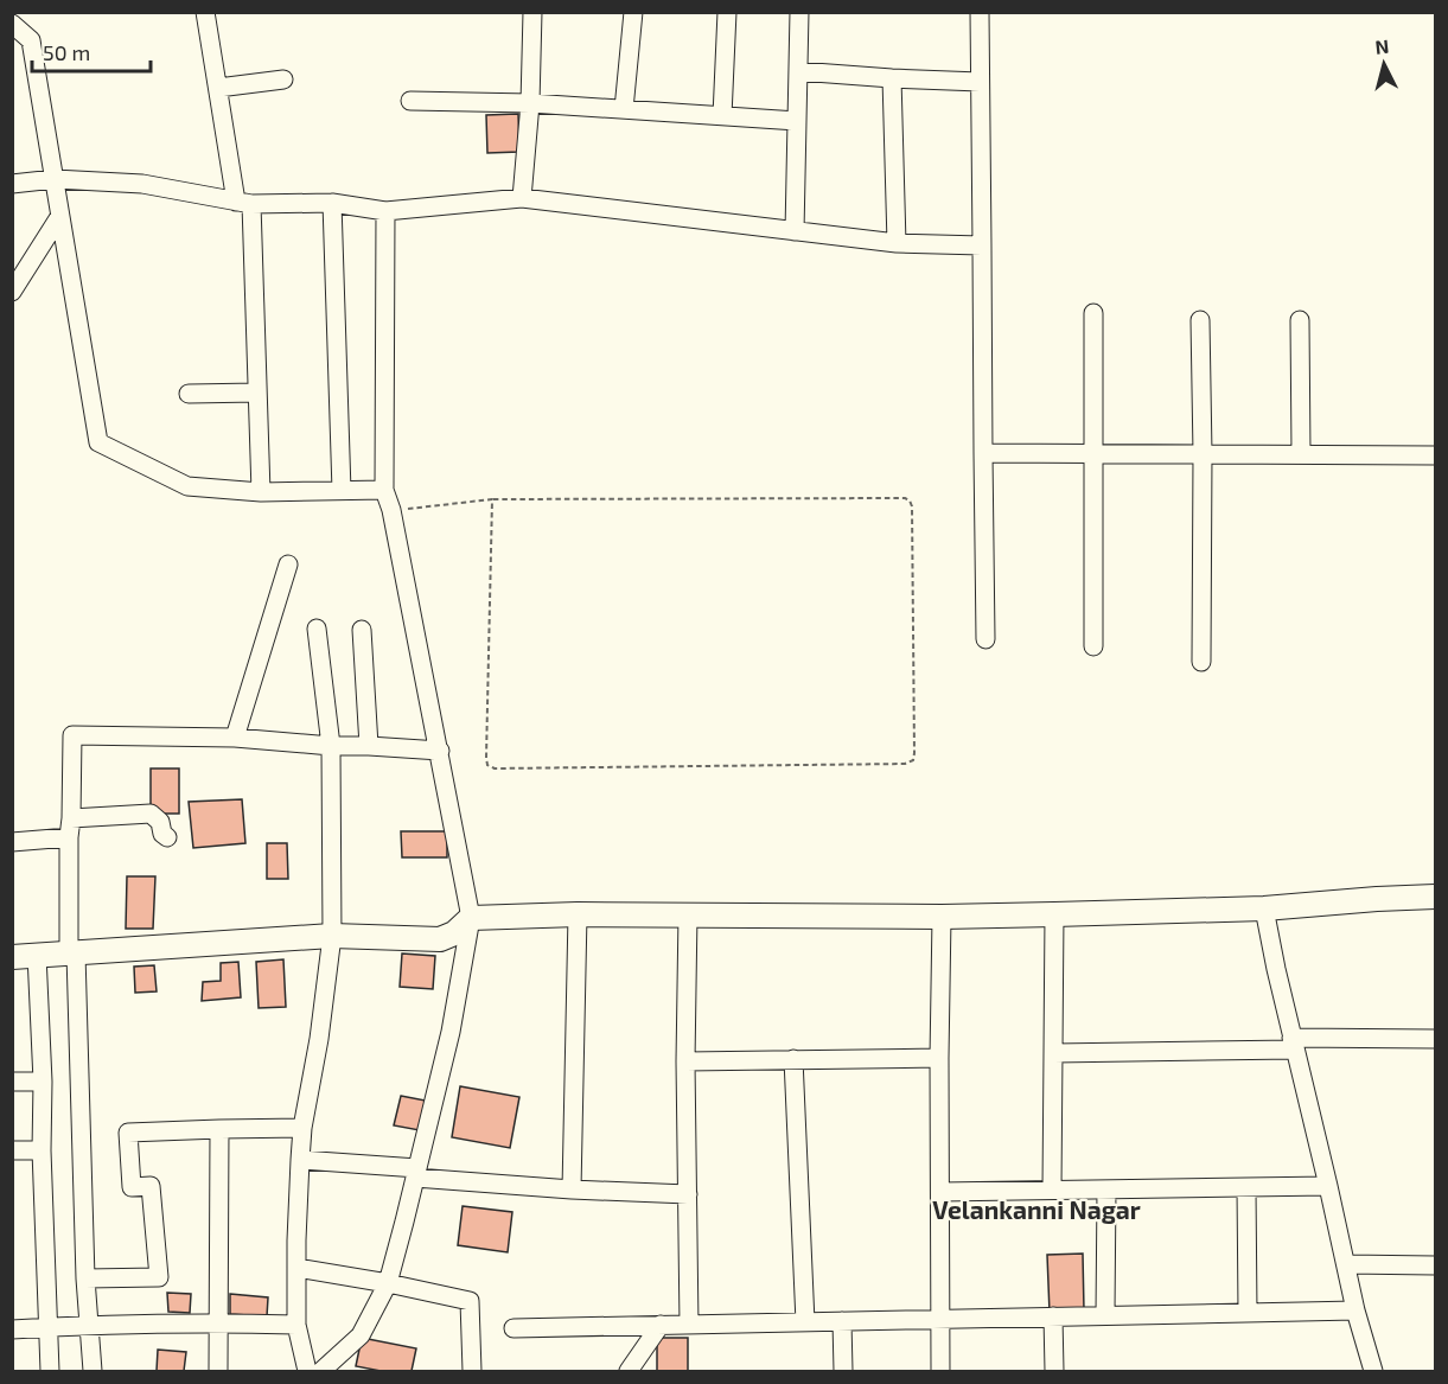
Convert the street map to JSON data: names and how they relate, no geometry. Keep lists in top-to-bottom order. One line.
{"districts":["Velankanni Nagar"],"scale_bar":"50 m","north":"top"}
